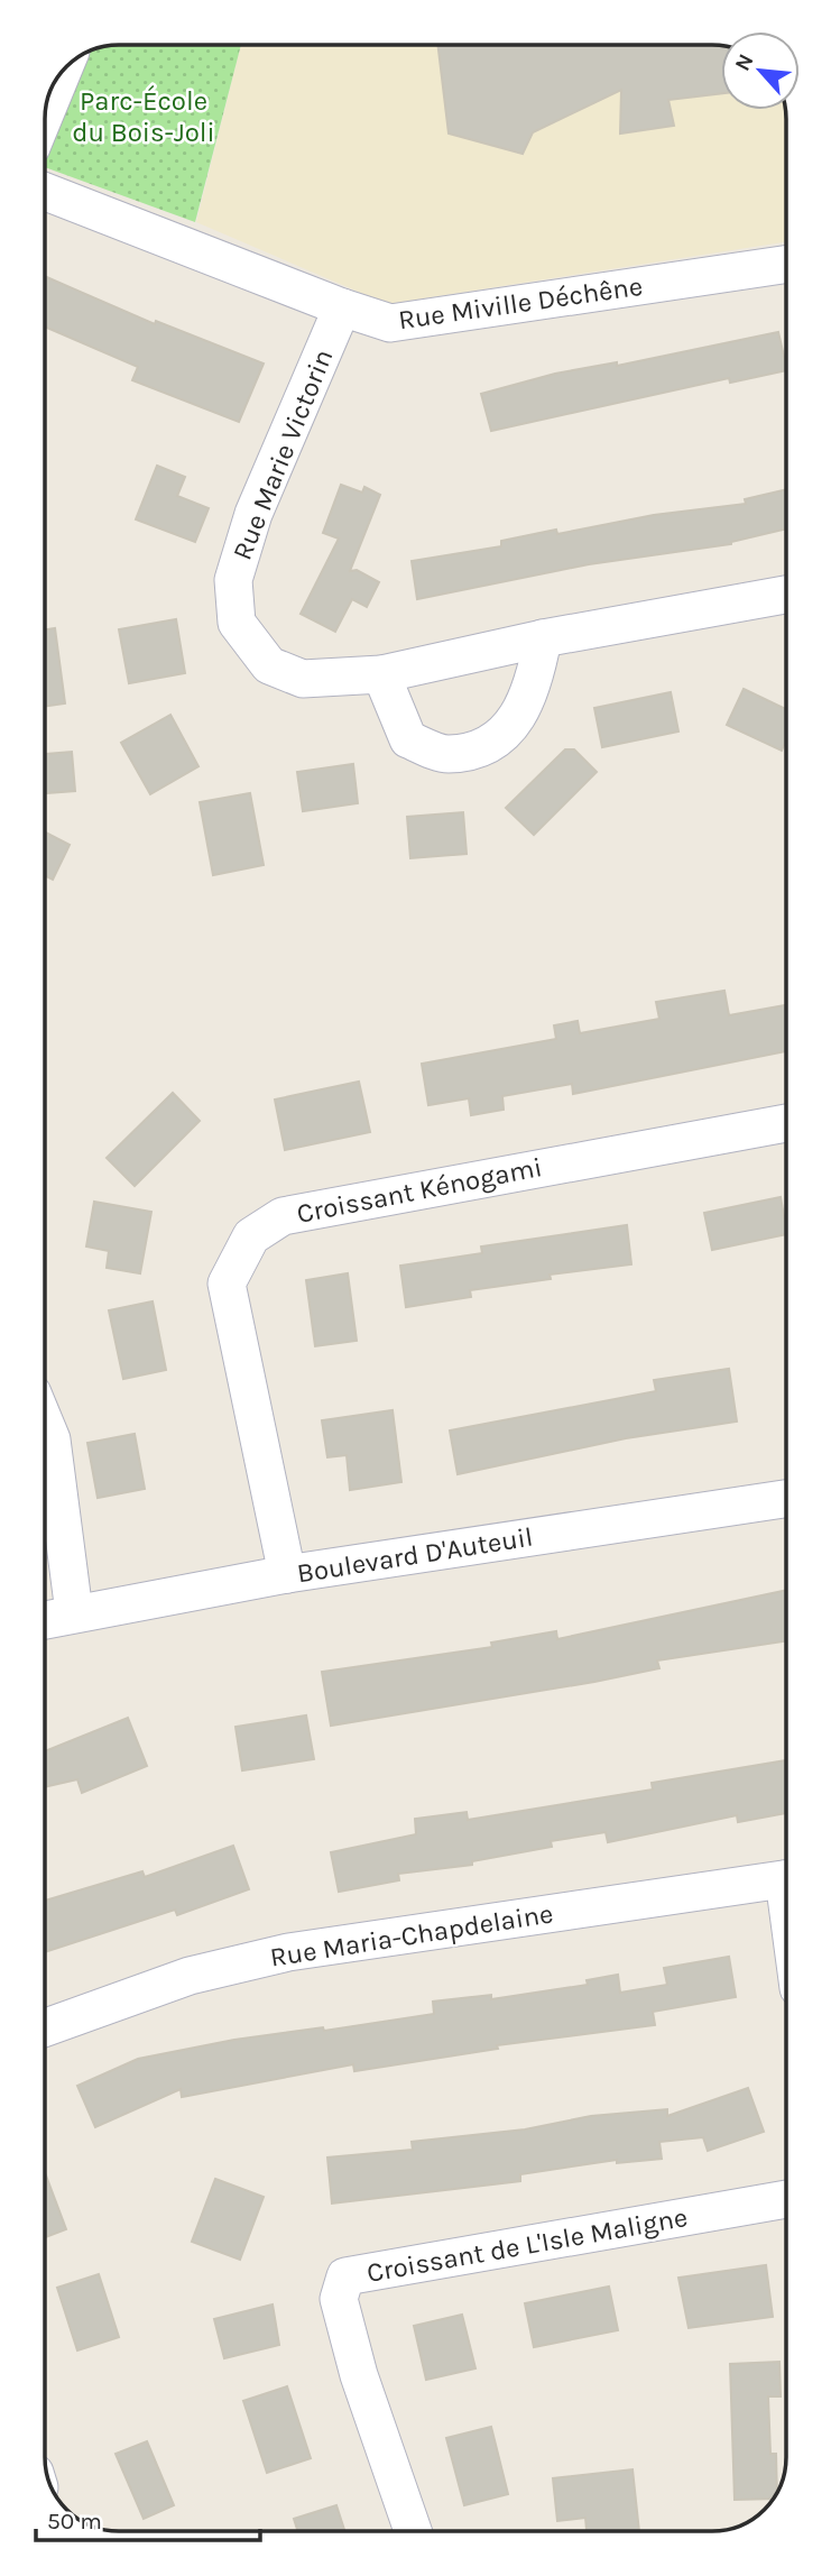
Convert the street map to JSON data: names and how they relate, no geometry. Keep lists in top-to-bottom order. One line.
{"streets":{"street":["Rue Miville Déchêne","Rue Marie Victorin","Croissant Kénogami","Boulevard D'Auteuil","Rue Maria-Chapdelaine","Croissant de L'Isle Maligne"]},"crossings":[["Rue Miville Déchêne","Rue Marie Victorin"],["Croissant Kénogami","Boulevard D'Auteuil"]],"parks":["Parc-École du Bois-Joli"],"scale_bar":"50 m","north":"top left"}
